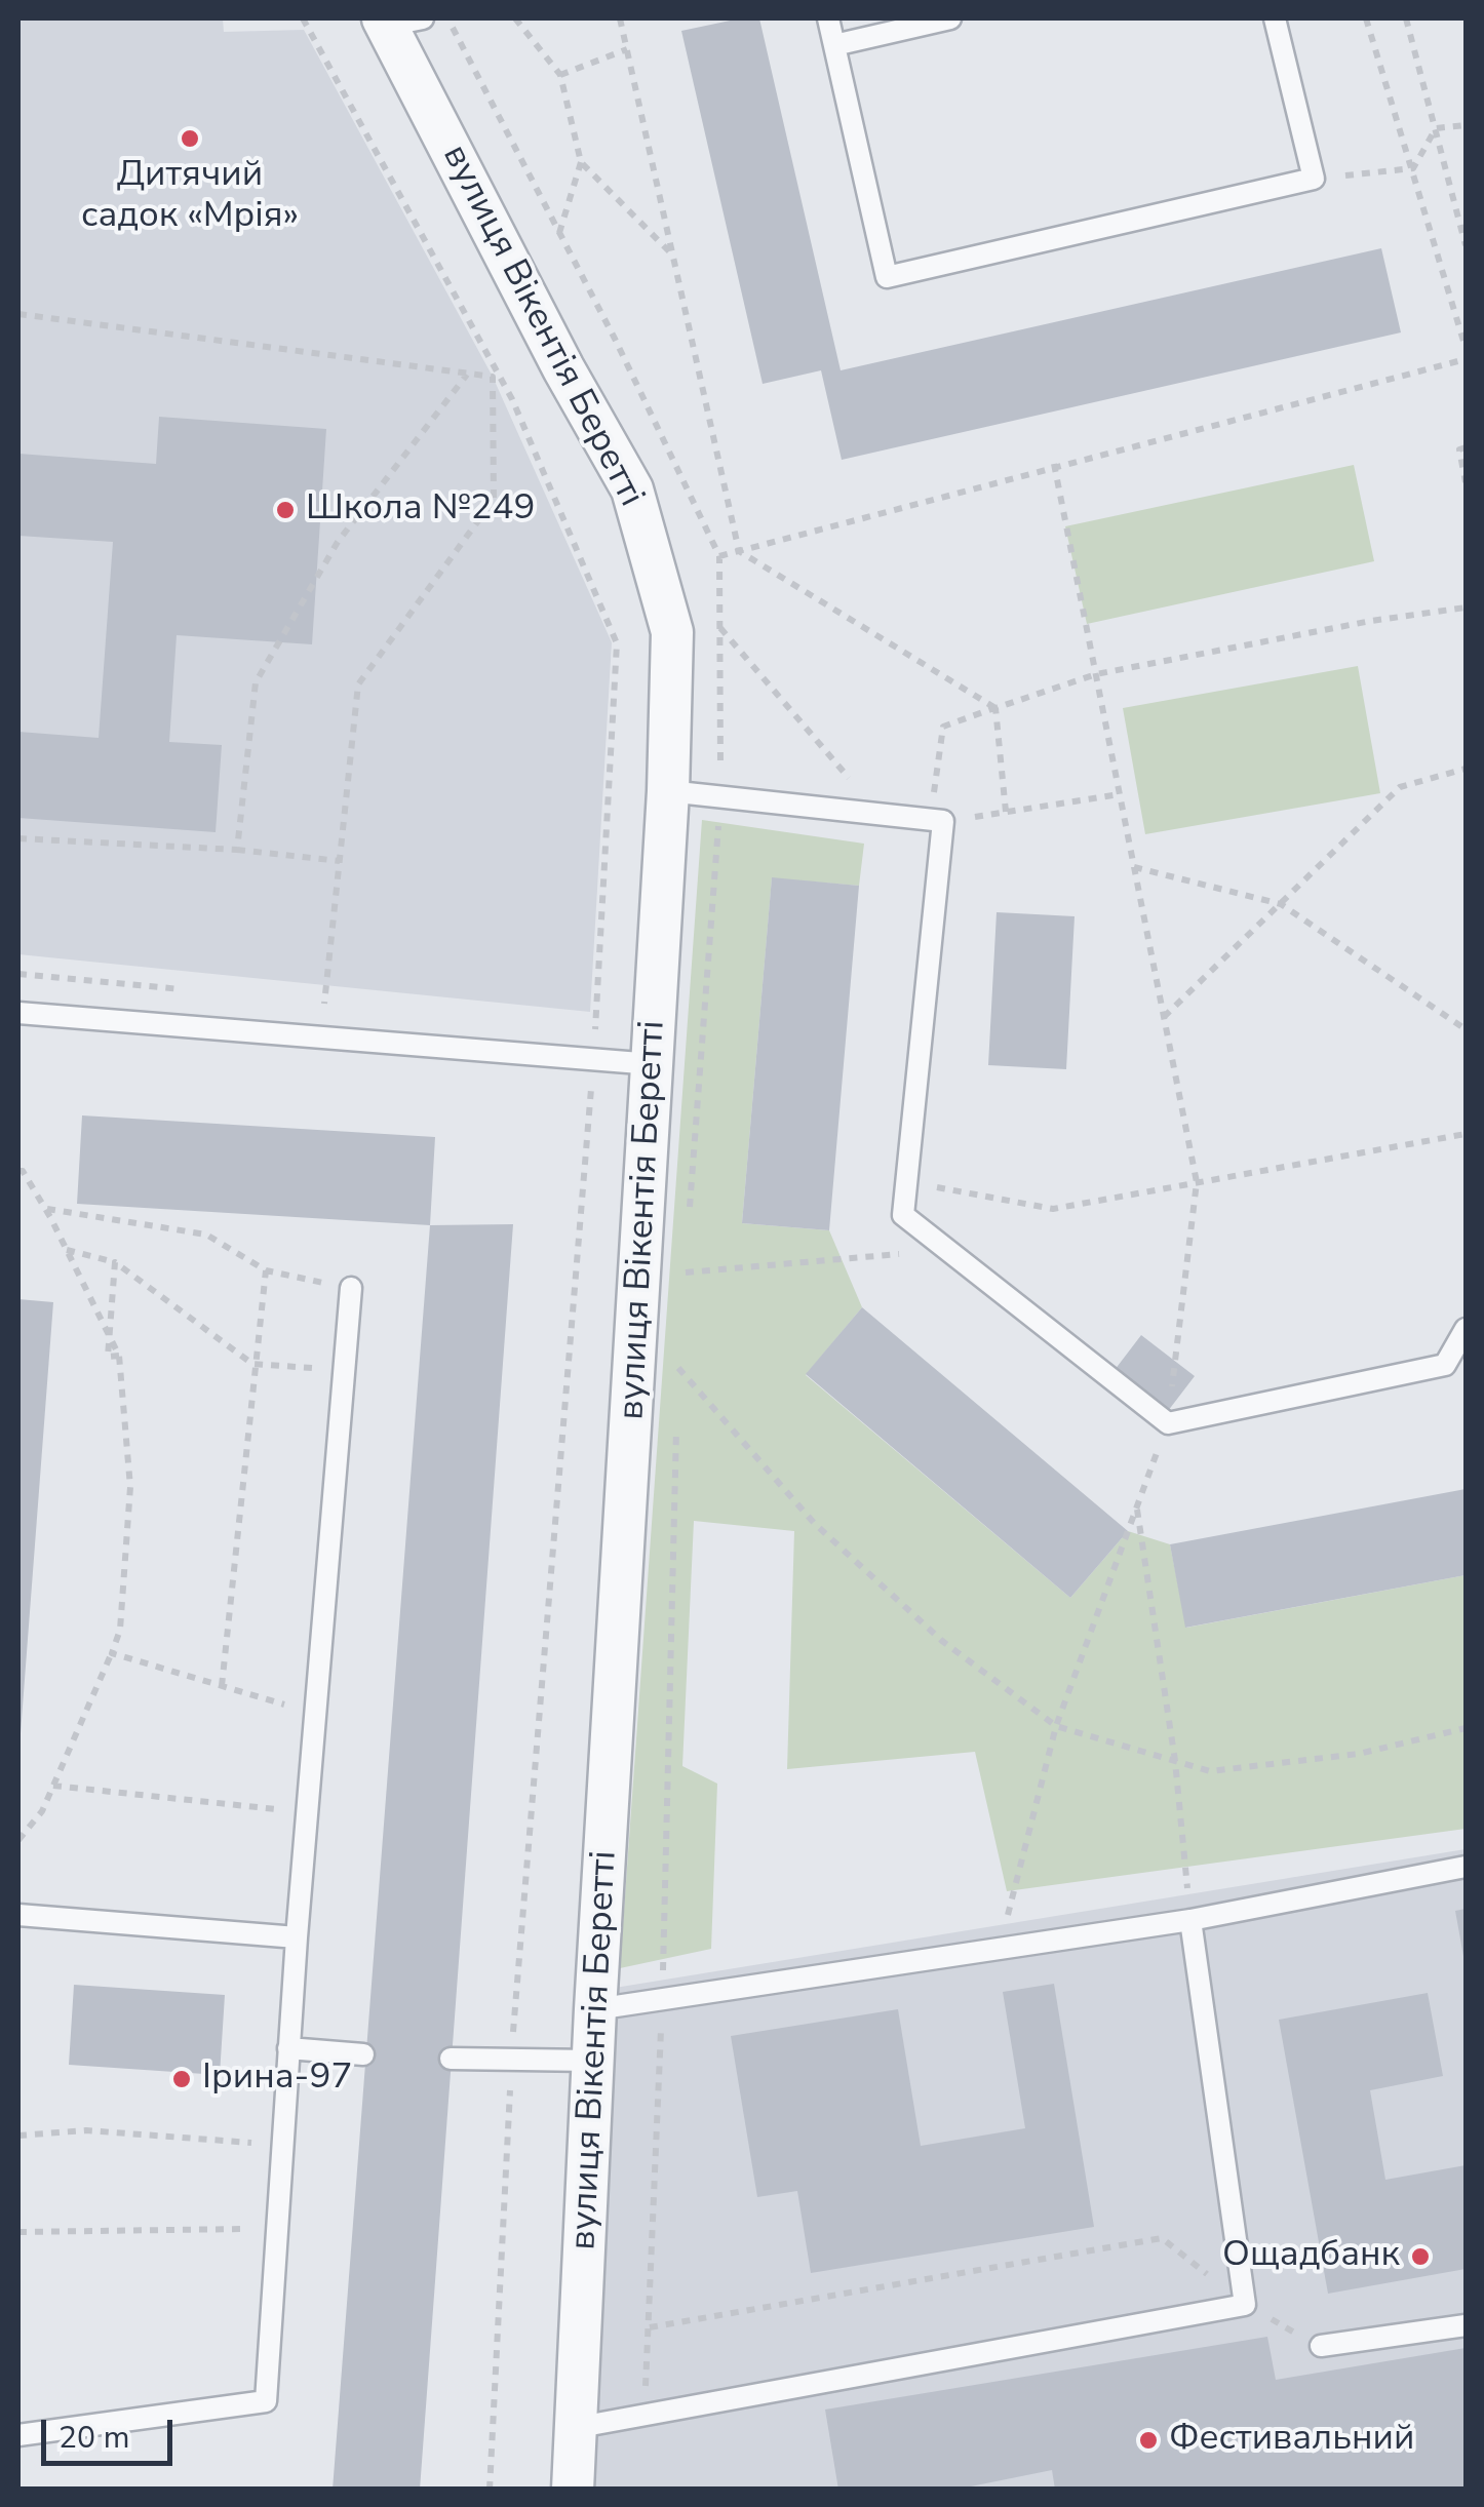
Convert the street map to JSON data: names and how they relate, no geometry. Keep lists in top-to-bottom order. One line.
{"streets":{"street":["вулиця Вікентія Беретті"]},"places":["Дитячий садок «Мрія»","Школа №249","Ірина-97","Ощадбанк","Фестивальний"],"scale_bar":"20 m"}
